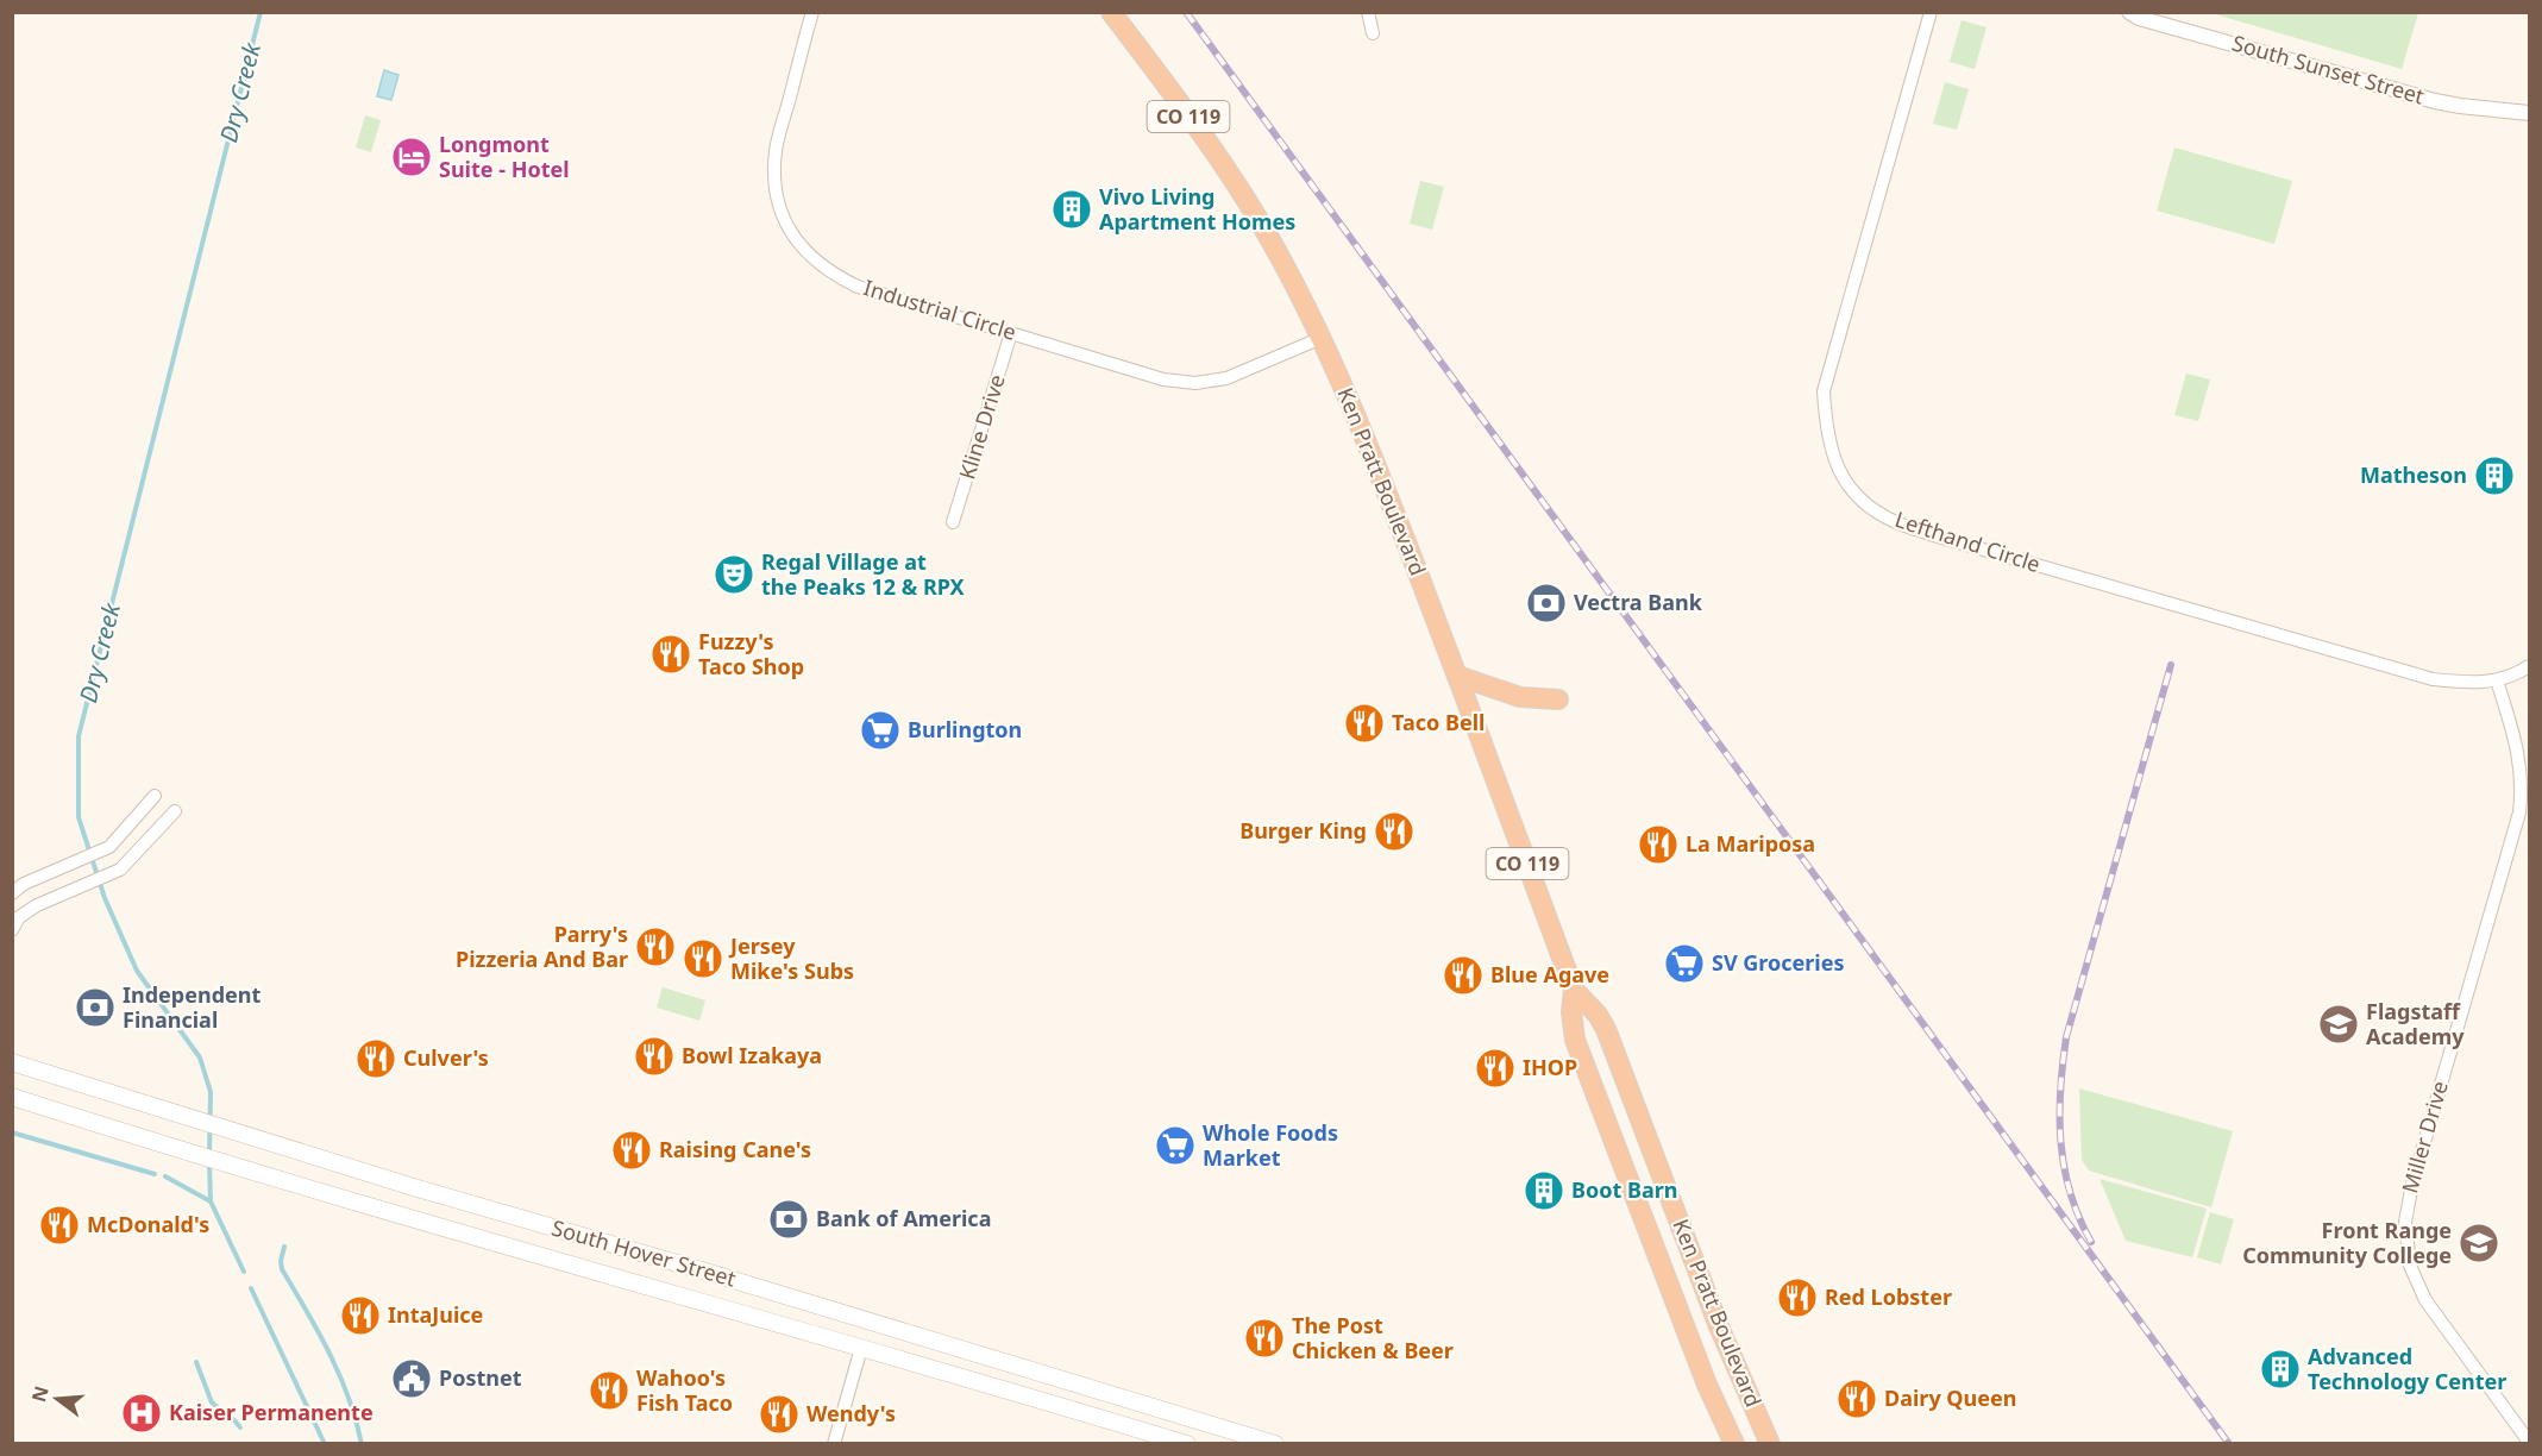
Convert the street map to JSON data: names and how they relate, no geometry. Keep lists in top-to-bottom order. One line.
{"streets":{"highway":["CO 119","Ken Pratt Boulevard"],"main road":["South Hover Street"],"street":["South Sunset Street","Industrial Circle","Kline Drive","Lefthand Circle","Miller Drive"]},"crossings":[["Industrial Circle","Kline Drive"],["Industrial Circle","Ken Pratt Boulevard"],["Lefthand Circle","Miller Drive"]],"water":["Dry Creek"],"places":{"hotel":["Longmont Suite - Hotel"],"building":["Vivo Living Apartment Homes","Matheson","Boot Barn","Advanced Technology Center"],"theatre":["Regal Village at the Peaks 12 & RPX"],"bank":["Vectra Bank","Independent Financial","Bank of America"],"restaurant":["Fuzzy's Taco Shop","Taco Bell","Burger King","La Mariposa","Parry's Pizzeria And Bar","Jersey Mike's Subs","Blue Agave","Bowl Izakaya","Culver's","IHOP","Raising Cane's","McDonald's","Red Lobster","IntaJuice","The Post Chicken & Beer","Wahoo's Fish Taco","Dairy Queen","Wendy's"],"supermarket":["Burlington","SV Groceries","Whole Foods Market"],"school or university":["Flagstaff Academy","Front Range Community College"],"public building":["Postnet"],"hospital":["Kaiser Permanente"]},"north":"left"}
